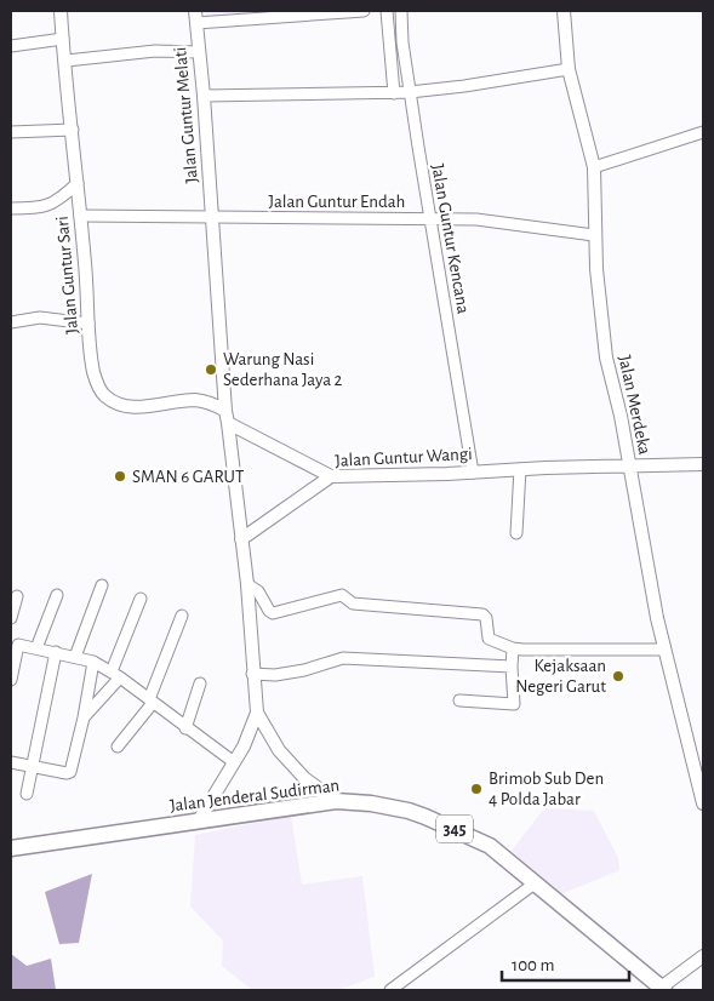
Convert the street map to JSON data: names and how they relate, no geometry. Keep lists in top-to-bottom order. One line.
{"streets":{"main road":["Jalan Jenderal Sudirman","345"],"street":["Jalan Guntur Melati","Jalan Guntur Endah","Jalan Guntur Kencana","Jalan Guntur Sari","Jalan Merdeka","Jalan Guntur Wangi"]},"crossings":[["Jalan Guntur Melati","Jalan Guntur Endah"],["Jalan Guntur Melati","Jalan Guntur Sari"],["Jalan Guntur Melati","Jalan Guntur Wangi"],["Jalan Guntur Endah","Jalan Guntur Kencana"],["Jalan Guntur Endah","Jalan Guntur Sari"],["Jalan Guntur Endah","Jalan Merdeka"],["Jalan Guntur Kencana","Jalan Guntur Wangi"],["Jalan Guntur Sari","Jalan Guntur Wangi"],["Jalan Merdeka","Jalan Guntur Wangi"]],"places":["Warung Nasi Sederhana Jaya 2","SMAN 6 GARUT","Kejaksaan Negeri Garut","Brimob Sub Den 4 Polda Jabar"],"scale_bar":"100 m"}
